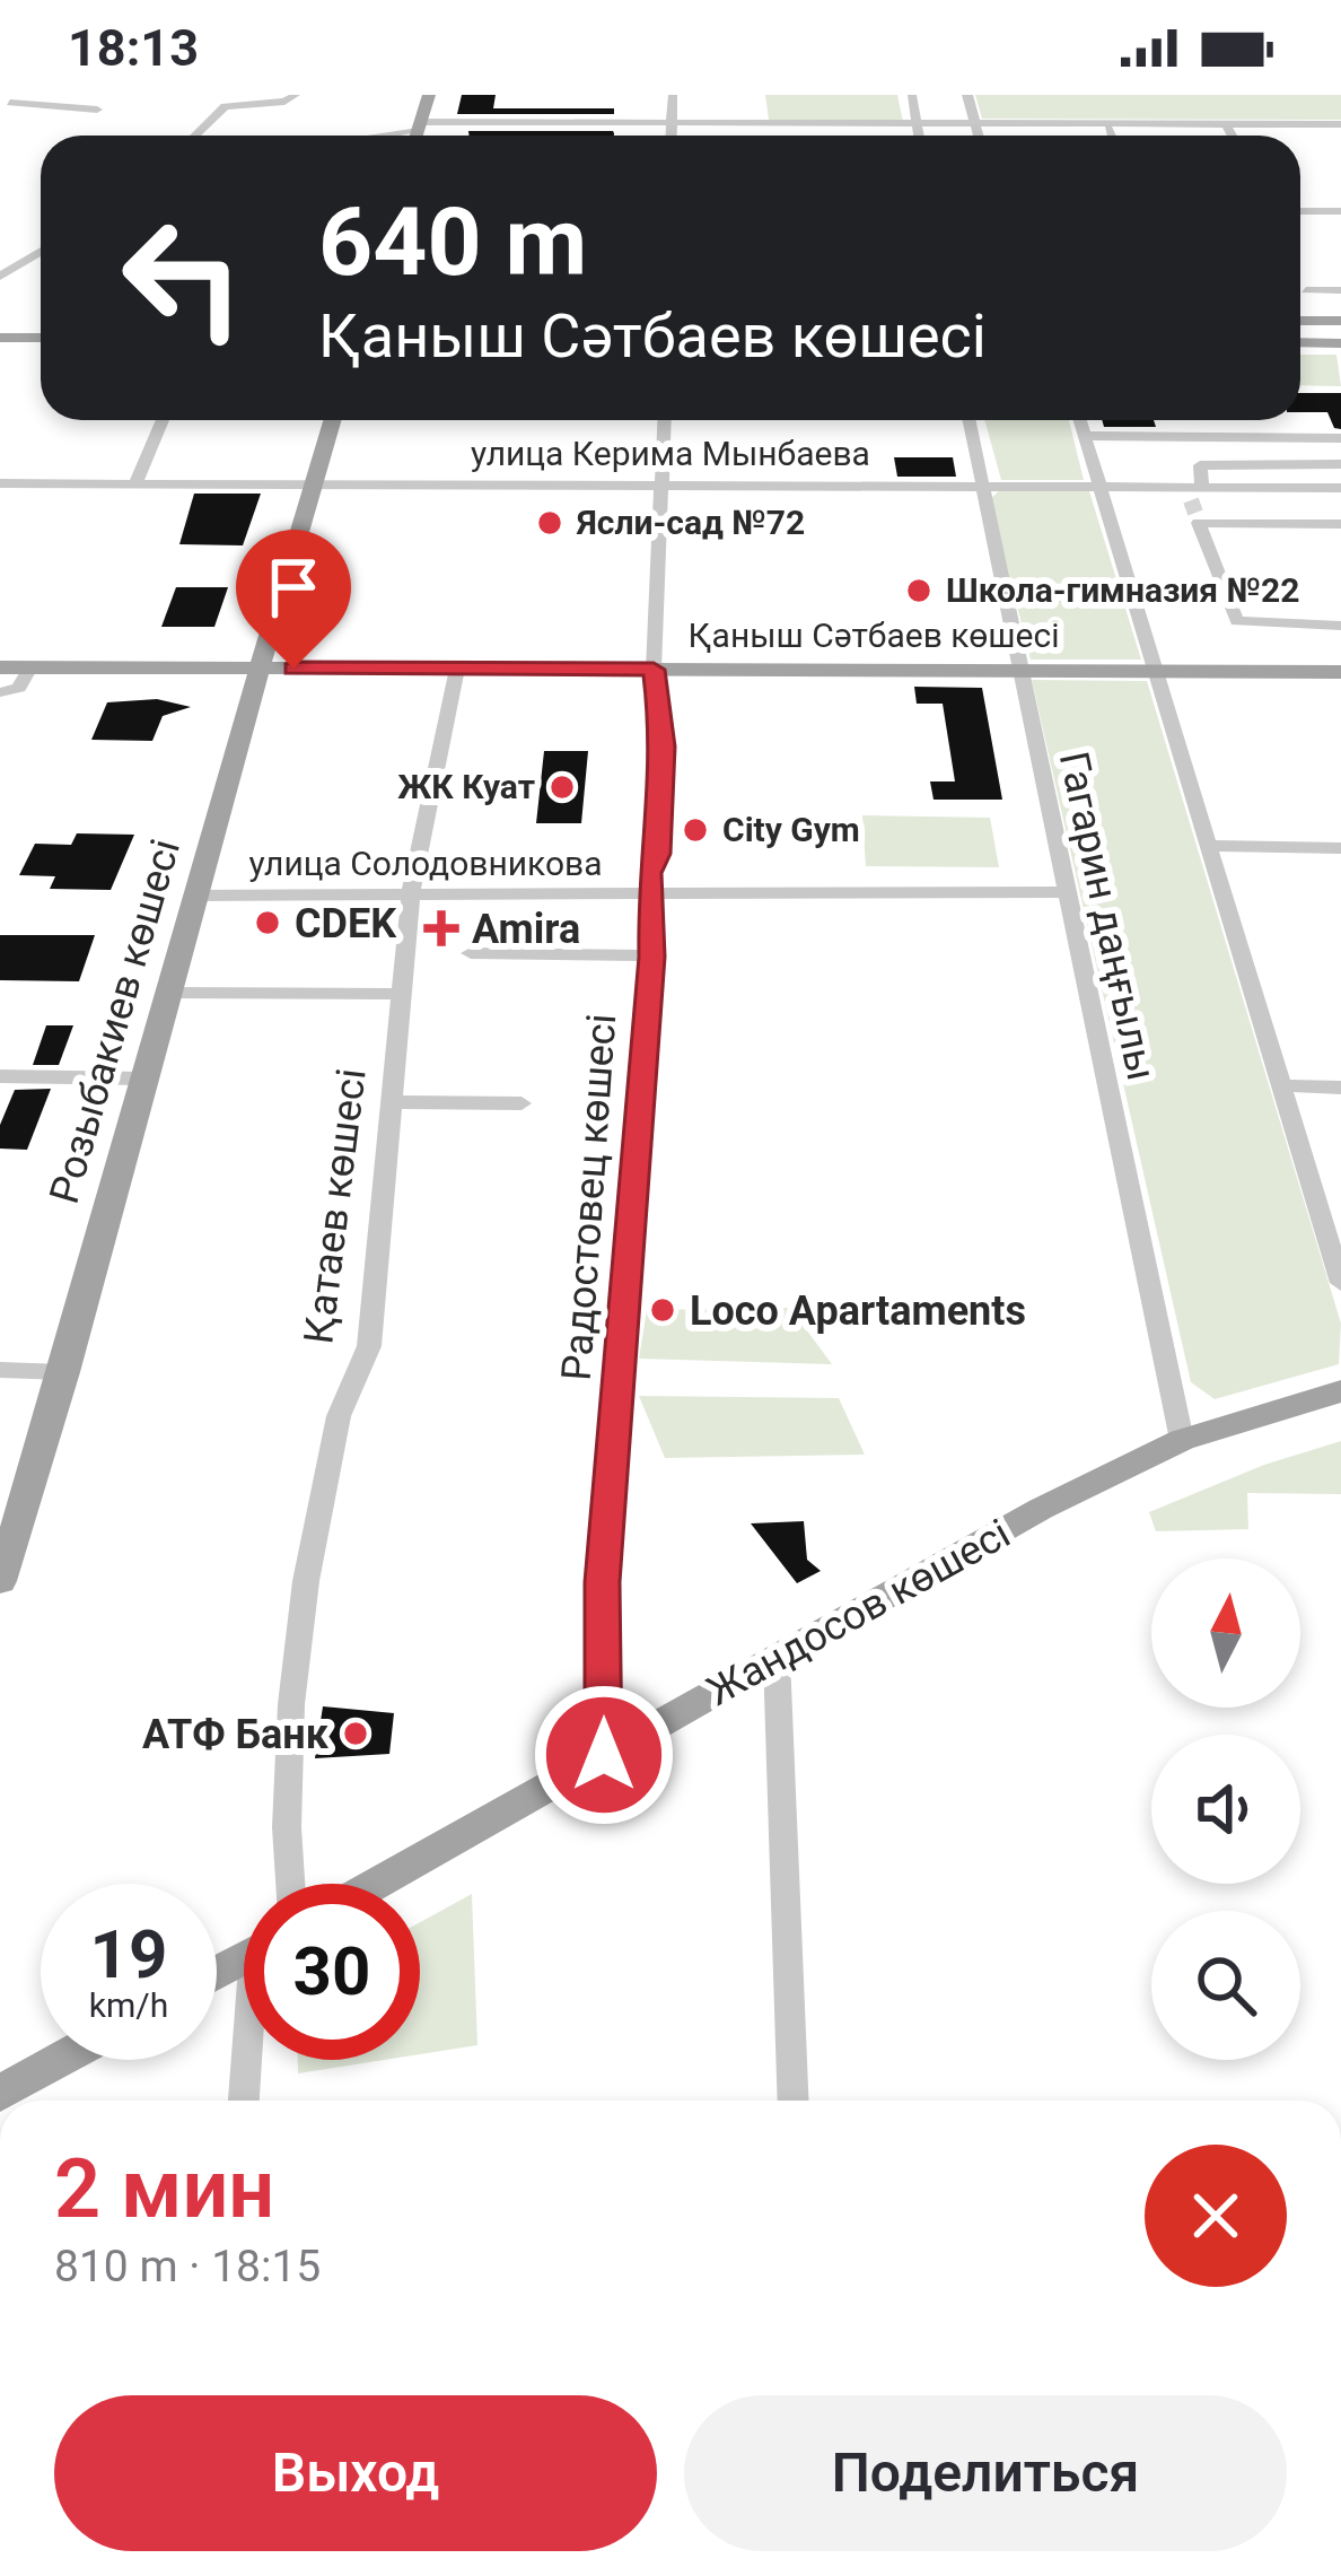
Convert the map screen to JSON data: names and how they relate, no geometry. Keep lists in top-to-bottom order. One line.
{"streets":{"main road":["Қаныш Сәтбаев көшесі","Розыбакиев көшесі","Жандосов көшесі"],"street":["улица Керима Мынбаева","улица Солодовникова","Гагарин даңғылы","Радостовец көшесі","Қатаев көшесі"]},"crossings":[["улица Керима Мынбаева","Гагарин даңғылы"],["улица Керима Мынбаева","Розыбакиев көшесі"],["улица Керима Мынбаева","Радостовец көшесі"],["Қаныш Сәтбаев көшесі","Гагарин даңғылы"],["Қаныш Сәтбаев көшесі","Розыбакиев көшесі"],["Қаныш Сәтбаев көшесі","Радостовец көшесі"],["Қаныш Сәтбаев көшесі","Қатаев көшесі"],["улица Солодовникова","Гагарин даңғылы"],["улица Солодовникова","Розыбакиев көшесі"],["улица Солодовникова","Радостовец көшесі"],["улица Солодовникова","Қатаев көшесі"],["Гагарин даңғылы","Жандосов көшесі"],["Радостовец көшесі","Жандосов көшесі"]],"places":{"other":["Ясли-сад №72","Школа-гимназия №22","ЖК Куат","City Gym","CDEK","Loco Apartaments","АТФ Банк"],"health":["Amira"]},"north":"top","page":{"status":"18:13","turn":["640 m","Қаныш Сәтбаев көшесі"],"speed":"19 km/h","limit":"30","heading":["2 мин","810 m · 18:15"],"buttons":["Выход","Поделиться"]}}
